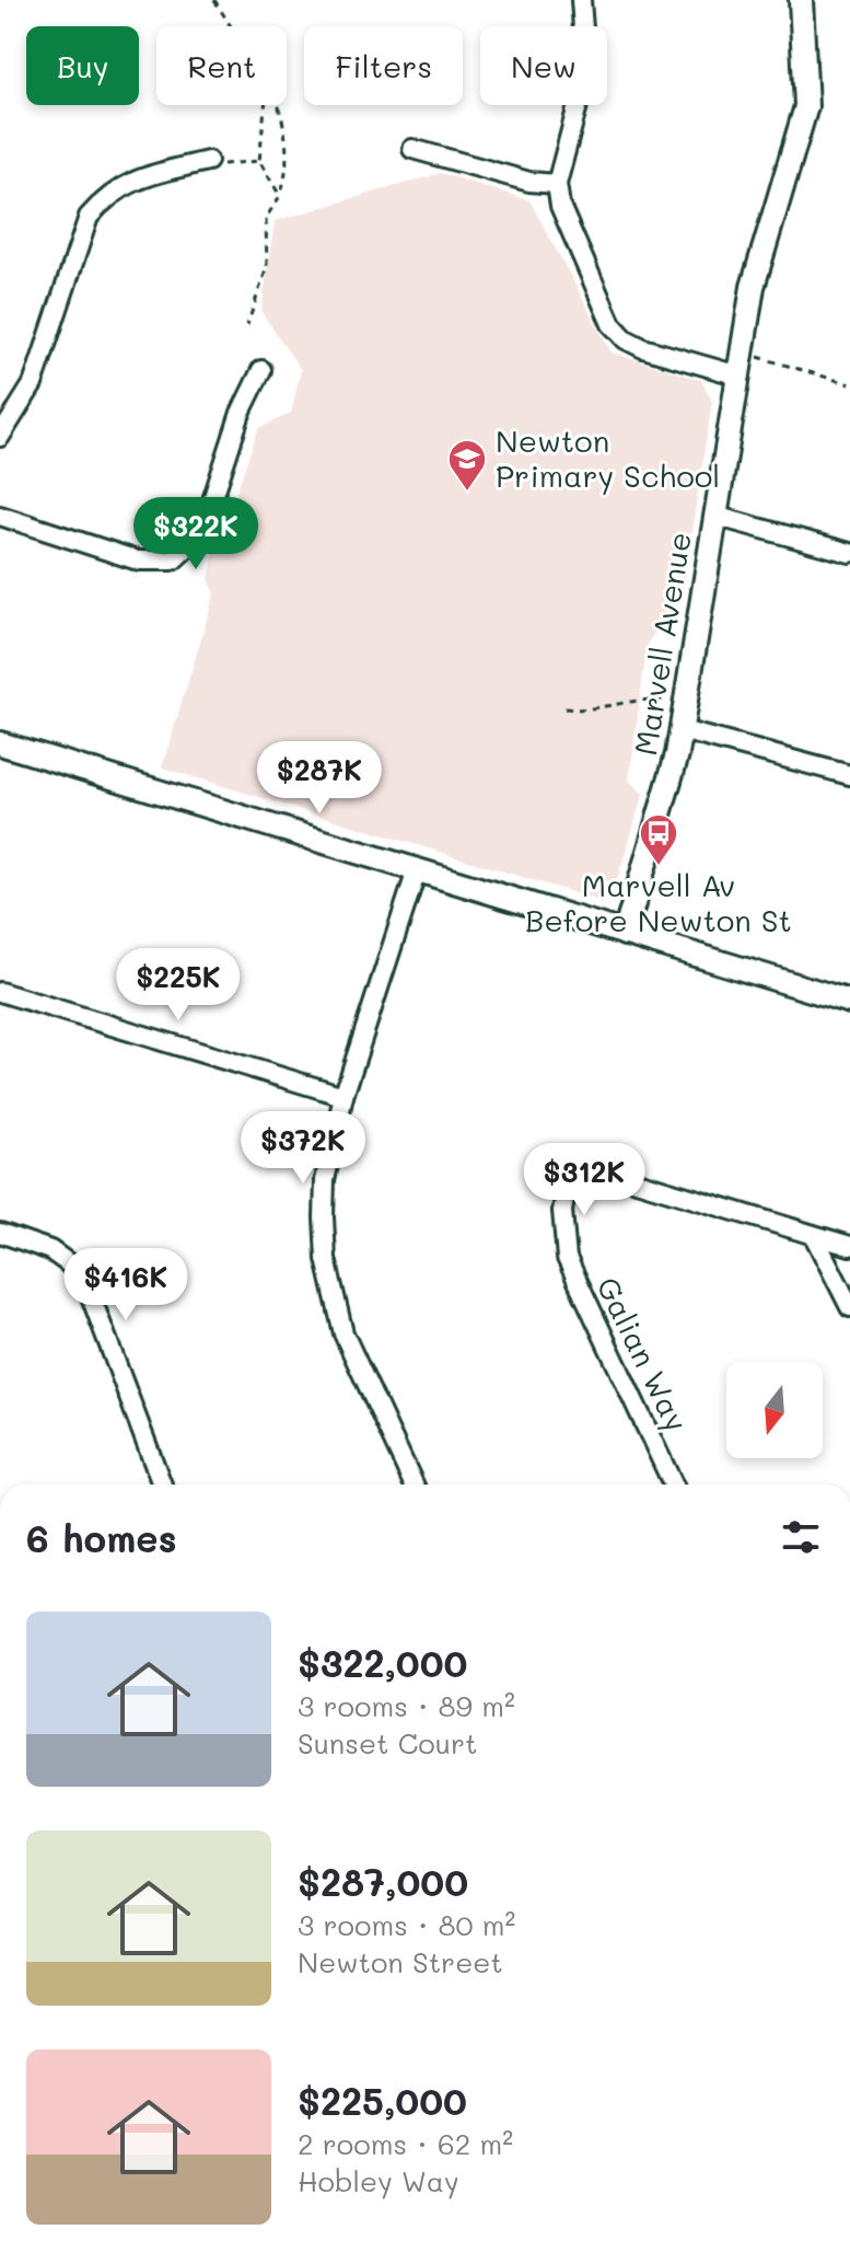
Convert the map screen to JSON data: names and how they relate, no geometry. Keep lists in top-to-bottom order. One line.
{"streets":{"street":["Marvell Avenue","Galian Way"]},"places":{"school or university":["Newton Primary School"],"bus stop":["Marvell Av Before Newton St"]},"north":"bottom","page":{"chip":["Buy","Rent","Filters","New"],"price":["$322K","$287K","$225K","$372K","$312K","$416K"],"heading":"6 homes","list":[{"name":"$322,000","note":"3 rooms · 89 m² · Sunset Court"},{"name":"$287,000","note":"3 rooms · 80 m² · Newton Street"},{"name":"$225,000","note":"2 rooms · 62 m² · Hobley Way"}]}}
